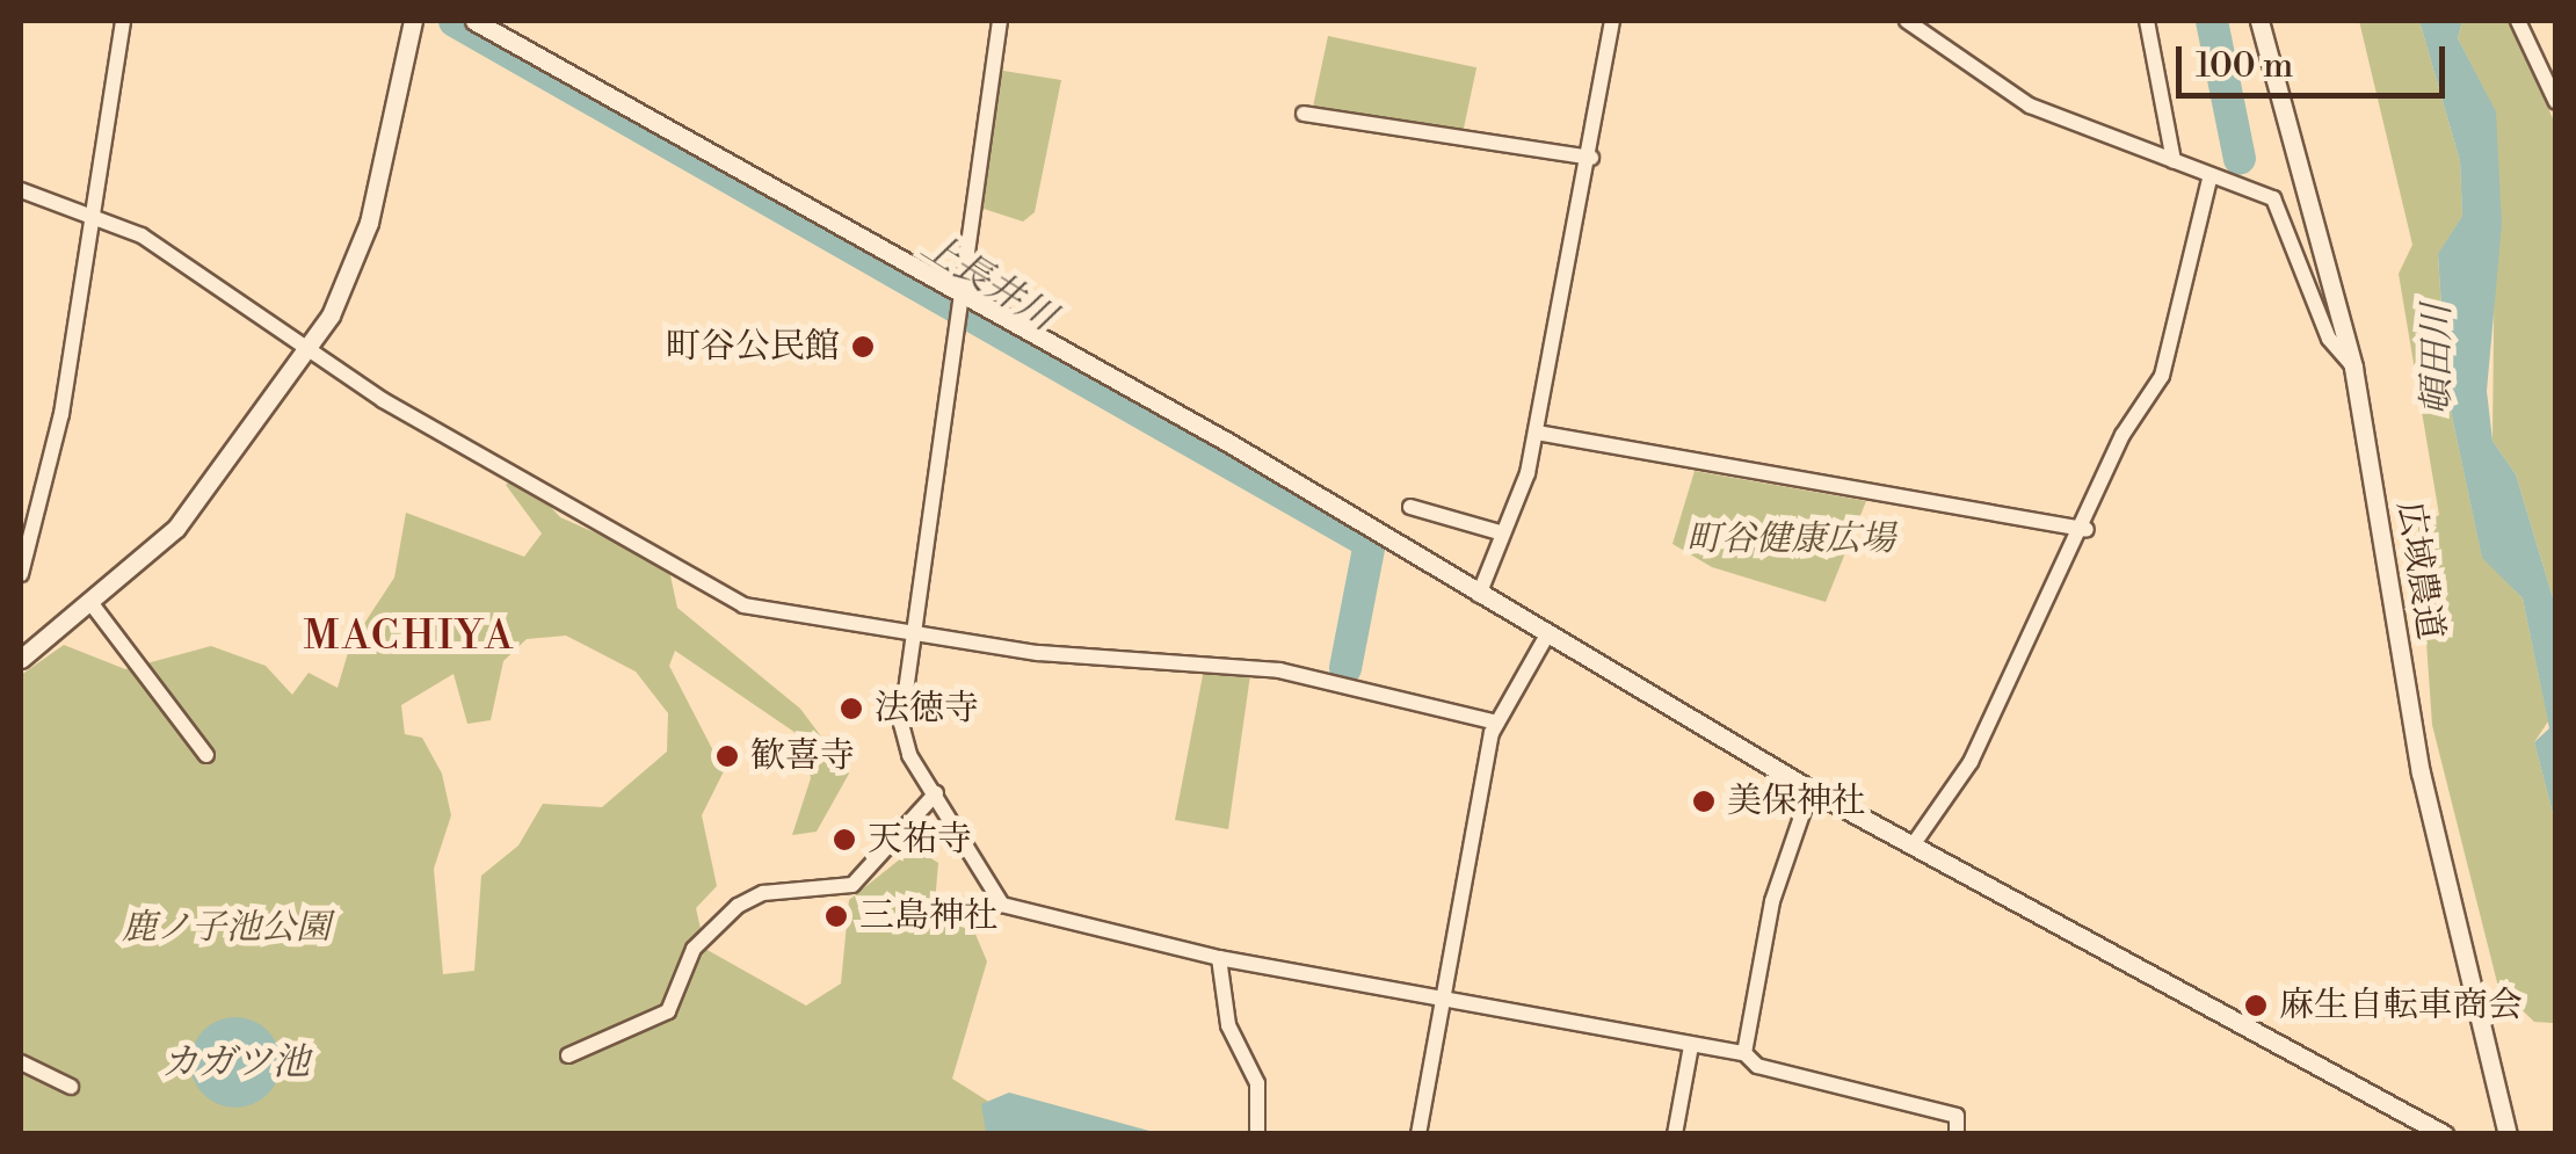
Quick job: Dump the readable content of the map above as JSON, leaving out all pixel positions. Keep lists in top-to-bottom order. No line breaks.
{"streets":{"street":["広域農道"]},"districts":["MACHIYA"],"water":["上長井川","頓田川","カガツ池"],"parks":["町谷健康広場","鹿ノ子池公園"],"places":["町谷公民館","法徳寺","歓喜寺","美保神社","天祐寺","三島神社","麻生自転車商会"],"scale_bar":"100 m"}
